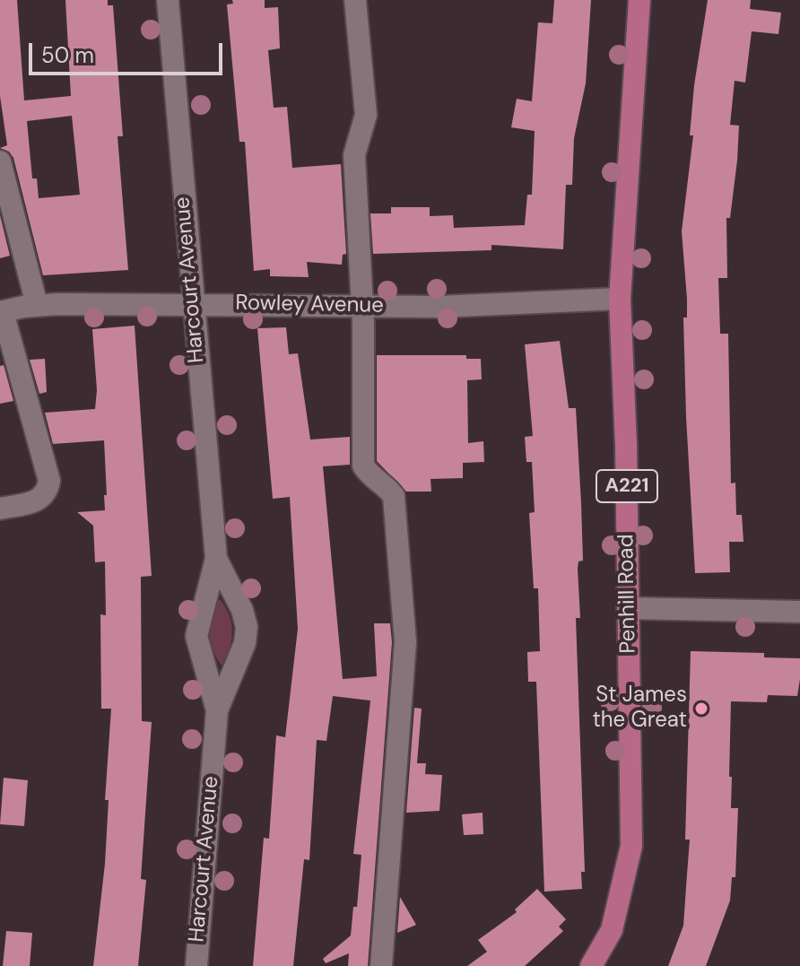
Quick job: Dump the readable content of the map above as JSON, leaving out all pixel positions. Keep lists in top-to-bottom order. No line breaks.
{"streets":{"main road":["A221","Penhill Road"],"street":["Harcourt Avenue","Rowley Avenue"]},"crossings":[["Harcourt Avenue","Rowley Avenue"],["Rowley Avenue","Penhill Road"]],"places":["St James the Great"],"scale_bar":"50 m"}
